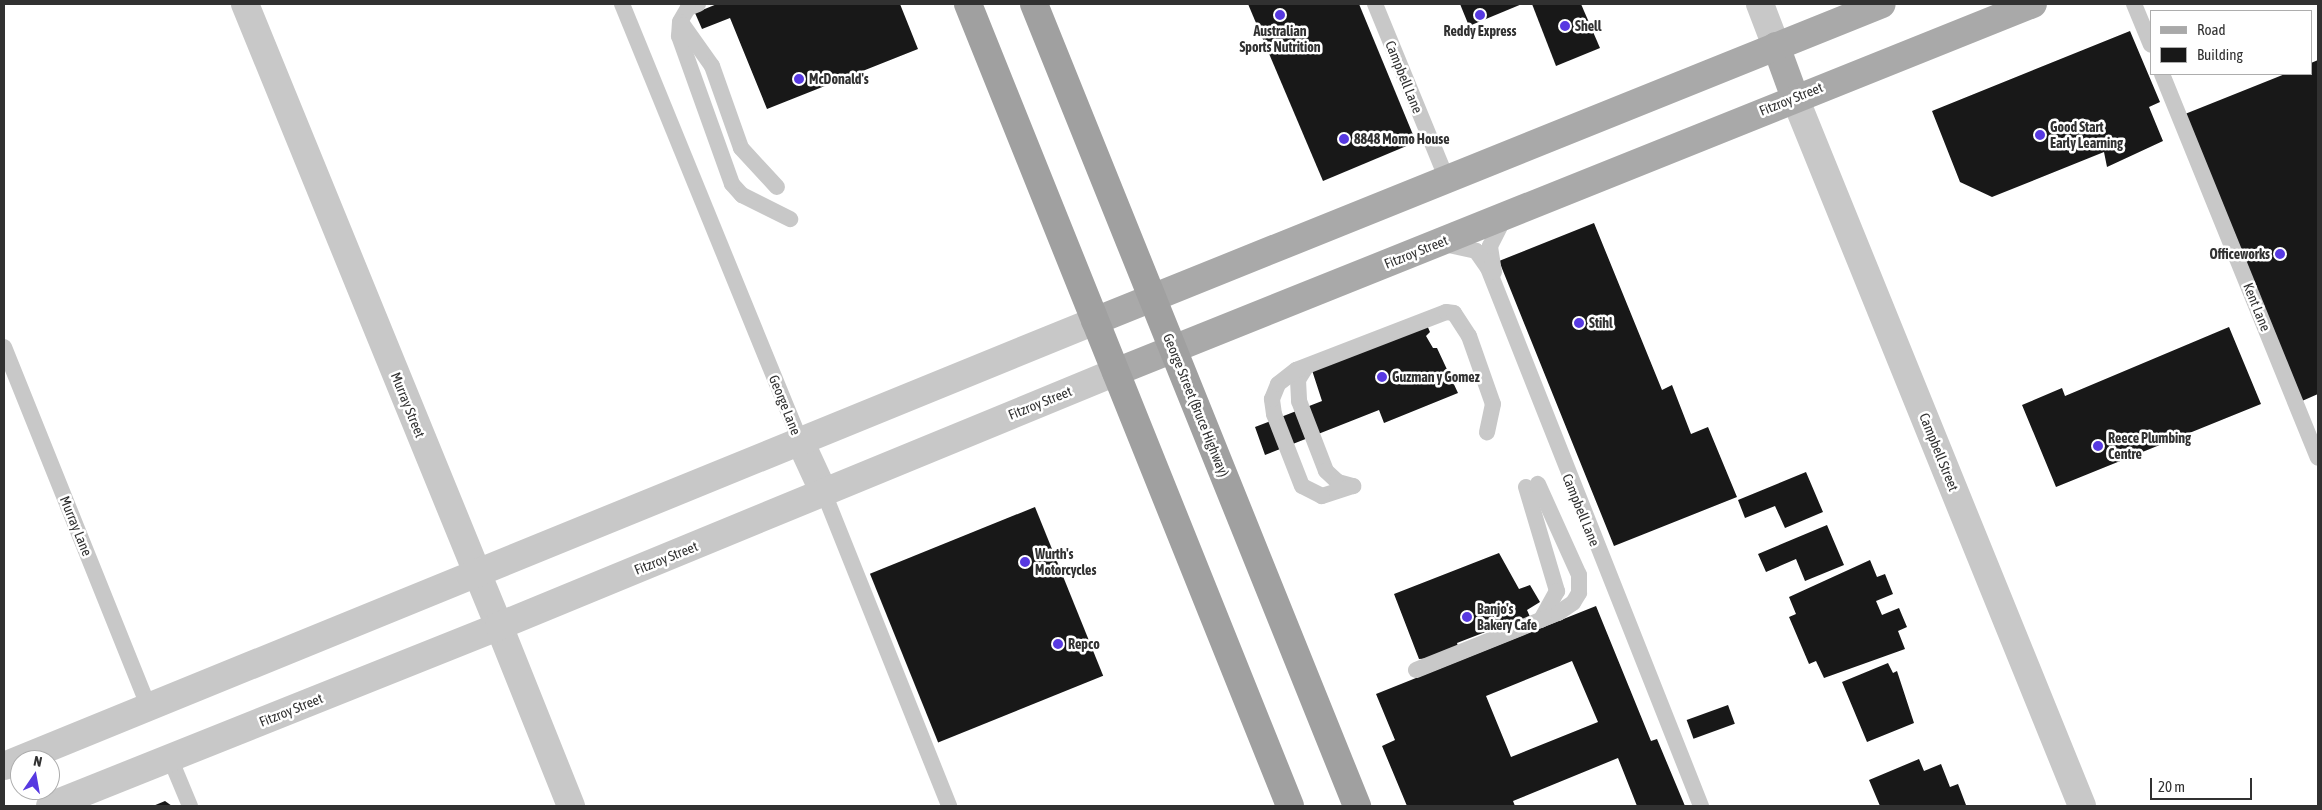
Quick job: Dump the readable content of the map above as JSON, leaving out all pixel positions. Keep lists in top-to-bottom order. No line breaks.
{"streets":{"highway":["George Street (Bruce Highway)"],"main road":["Fitzroy Street"],"street":["Murray Street","George Lane","Campbell Street"],"lane":["Campbell Lane","Kent Lane","Murray Lane"]},"crossings":[["Campbell Lane","Fitzroy Street"],["Fitzroy Street","Murray Street"],["Fitzroy Street","George Lane"],["Fitzroy Street","George Street (Bruce Highway)"],["Fitzroy Street","Campbell Street"]],"places":["Australian Sports Nutrition","Reddy Express","Shell","McDonald's","Good Start Early Learning","8848 Momo House","Officeworks","Stihl","Guzman y Gomez","Reece Plumbing Centre","Wurth's Motorcycles","Banjo's Bakery Cafe","Repco"],"legend":["Road","Building"],"scale_bar":"20 m","north":"top"}
